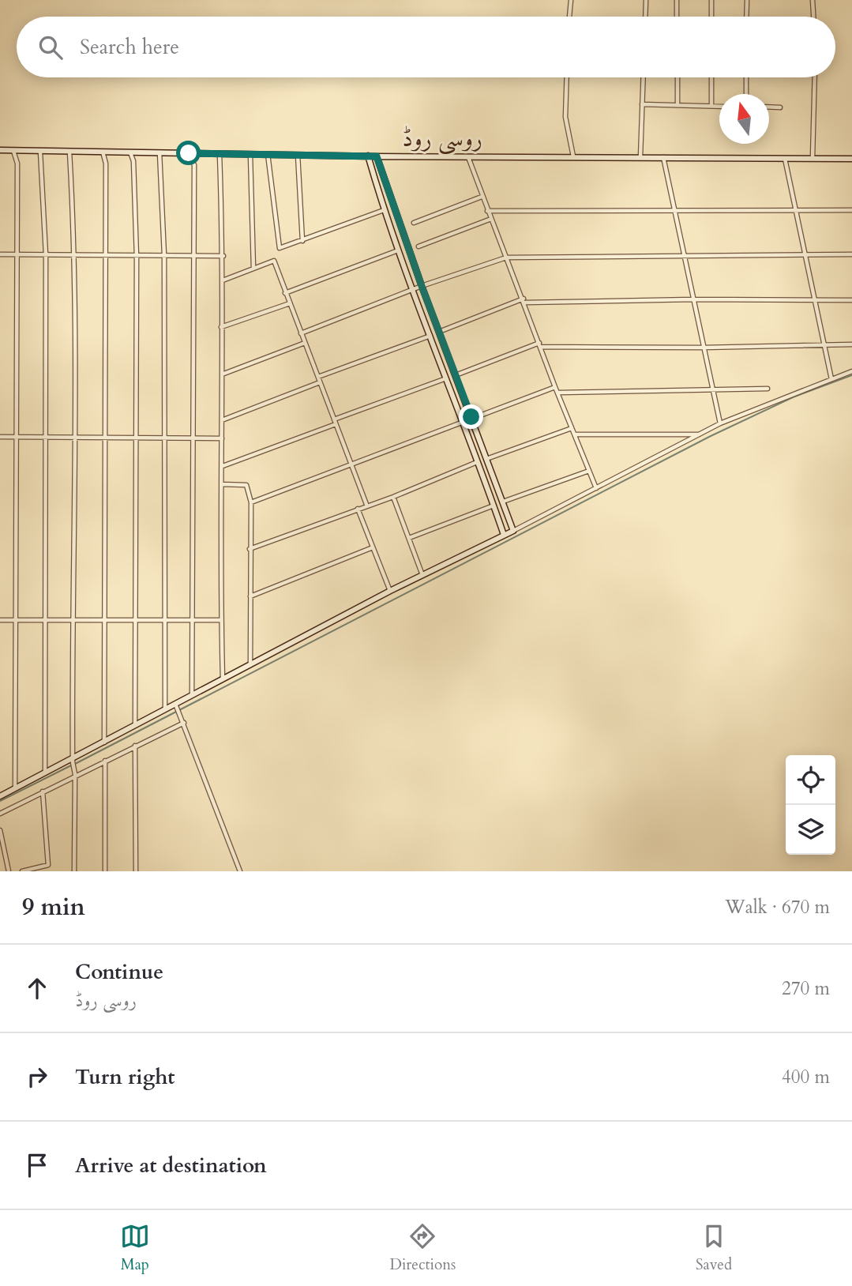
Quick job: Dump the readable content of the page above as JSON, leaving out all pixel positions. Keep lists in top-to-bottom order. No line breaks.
{"streets":{"street":["روسی روڈ"]},"north":"top","page":{"search":"Search here","heading":["9 min","Walk · 670 m"],"list":[["Continue","روسی روڈ","270 m"],["Turn right","400 m"],"Arrive at destination"],"nav":["Map","Directions","Saved"]}}
